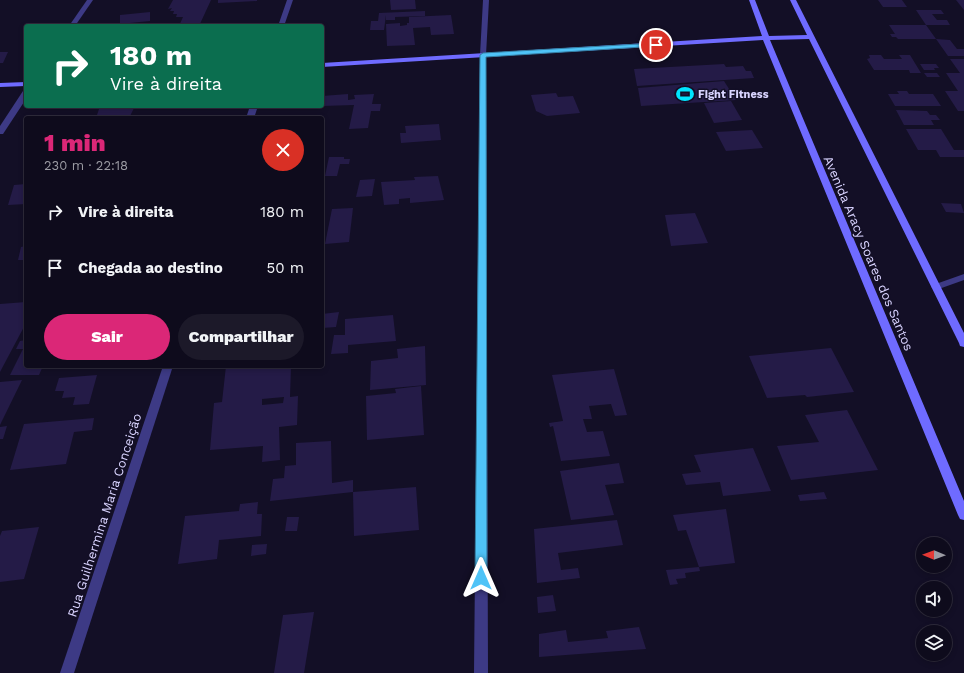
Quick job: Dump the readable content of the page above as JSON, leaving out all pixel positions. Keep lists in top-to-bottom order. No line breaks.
{"streets":{"main road":["Avenida Aracy Soares dos Santos"],"street":["Rua Guilhermina Maria Conceição"]},"places":{"sports":["Fight Fitness"]},"north":"left","page":{"turn":["180 m","Vire à direita"],"heading":["1 min","230 m · 22:18"],"list":[{"name":"Vire à direita","value":"180 m"},{"name":"Chegada ao destino","value":"50 m"}],"buttons":["Sair","Compartilhar"]}}
